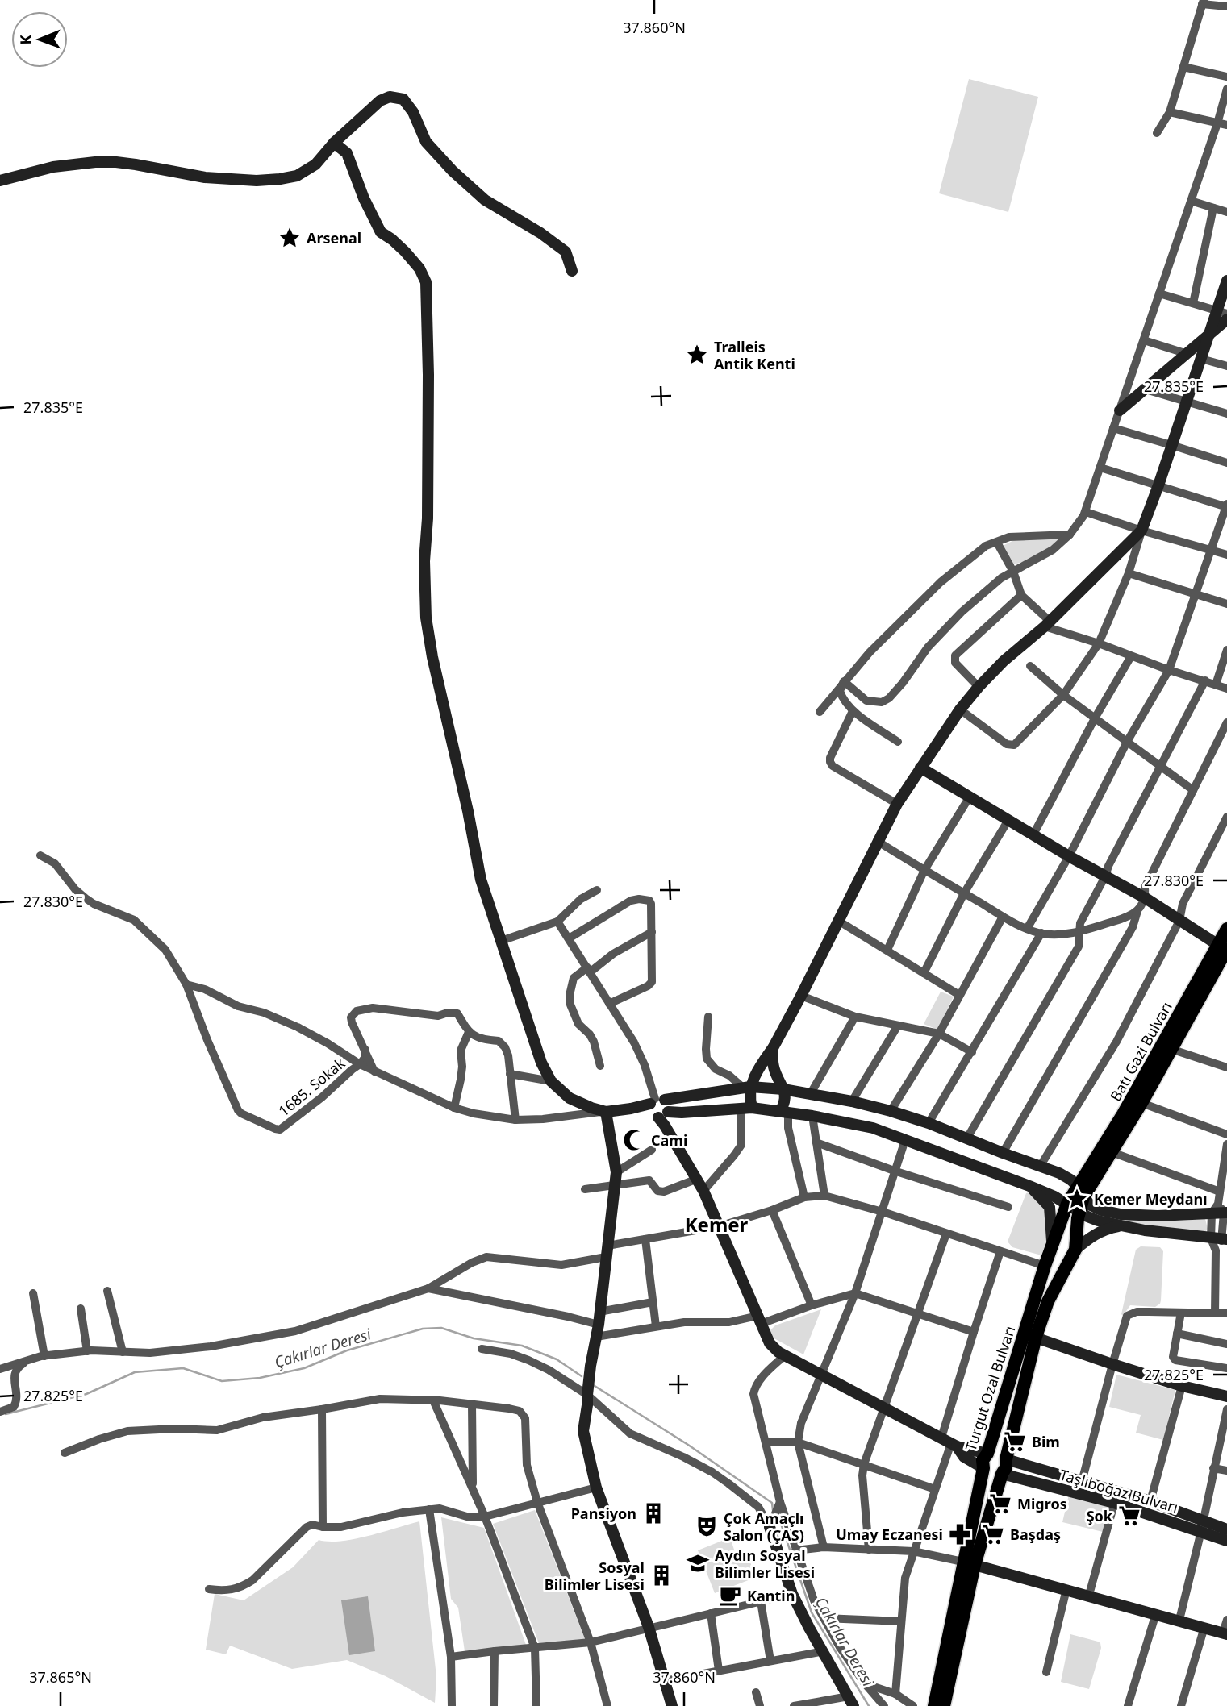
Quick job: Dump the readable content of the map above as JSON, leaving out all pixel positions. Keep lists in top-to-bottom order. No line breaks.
{"streets":{"main road":["Batı Gazi Bulvarı","Turgut Ozal Bulvarı"],"street":["1685. Sokak","Taşlıboğaz Bulvarı"]},"crossings":[["Batı Gazi Bulvarı","Turgut Ozal Bulvarı"],["Turgut Ozal Bulvarı","Taşlıboğaz Bulvarı"]],"districts":["Kemer"],"water":["Çakırlar Deresi"],"places":{"place":["Arsenal","Tralleis Antik Kenti","Kemer Meydanı"],"mosque":["Cami"],"supermarket":["Bim","Migros","Şok","Başdaş"],"building":["Pansiyon","Sosyal Bilimler Lisesi"],"theatre":["Çok Amaçlı Salon (ÇAS)"],"pharmacy":["Umay Eczanesi"],"school or university":["Aydın Sosyal Bilimler Lisesi"],"cafe":["Kantin"]},"north":"left","coordinates":["37.860°N","27.835°E","27.830°E","27.825°E","37.865°N"]}
